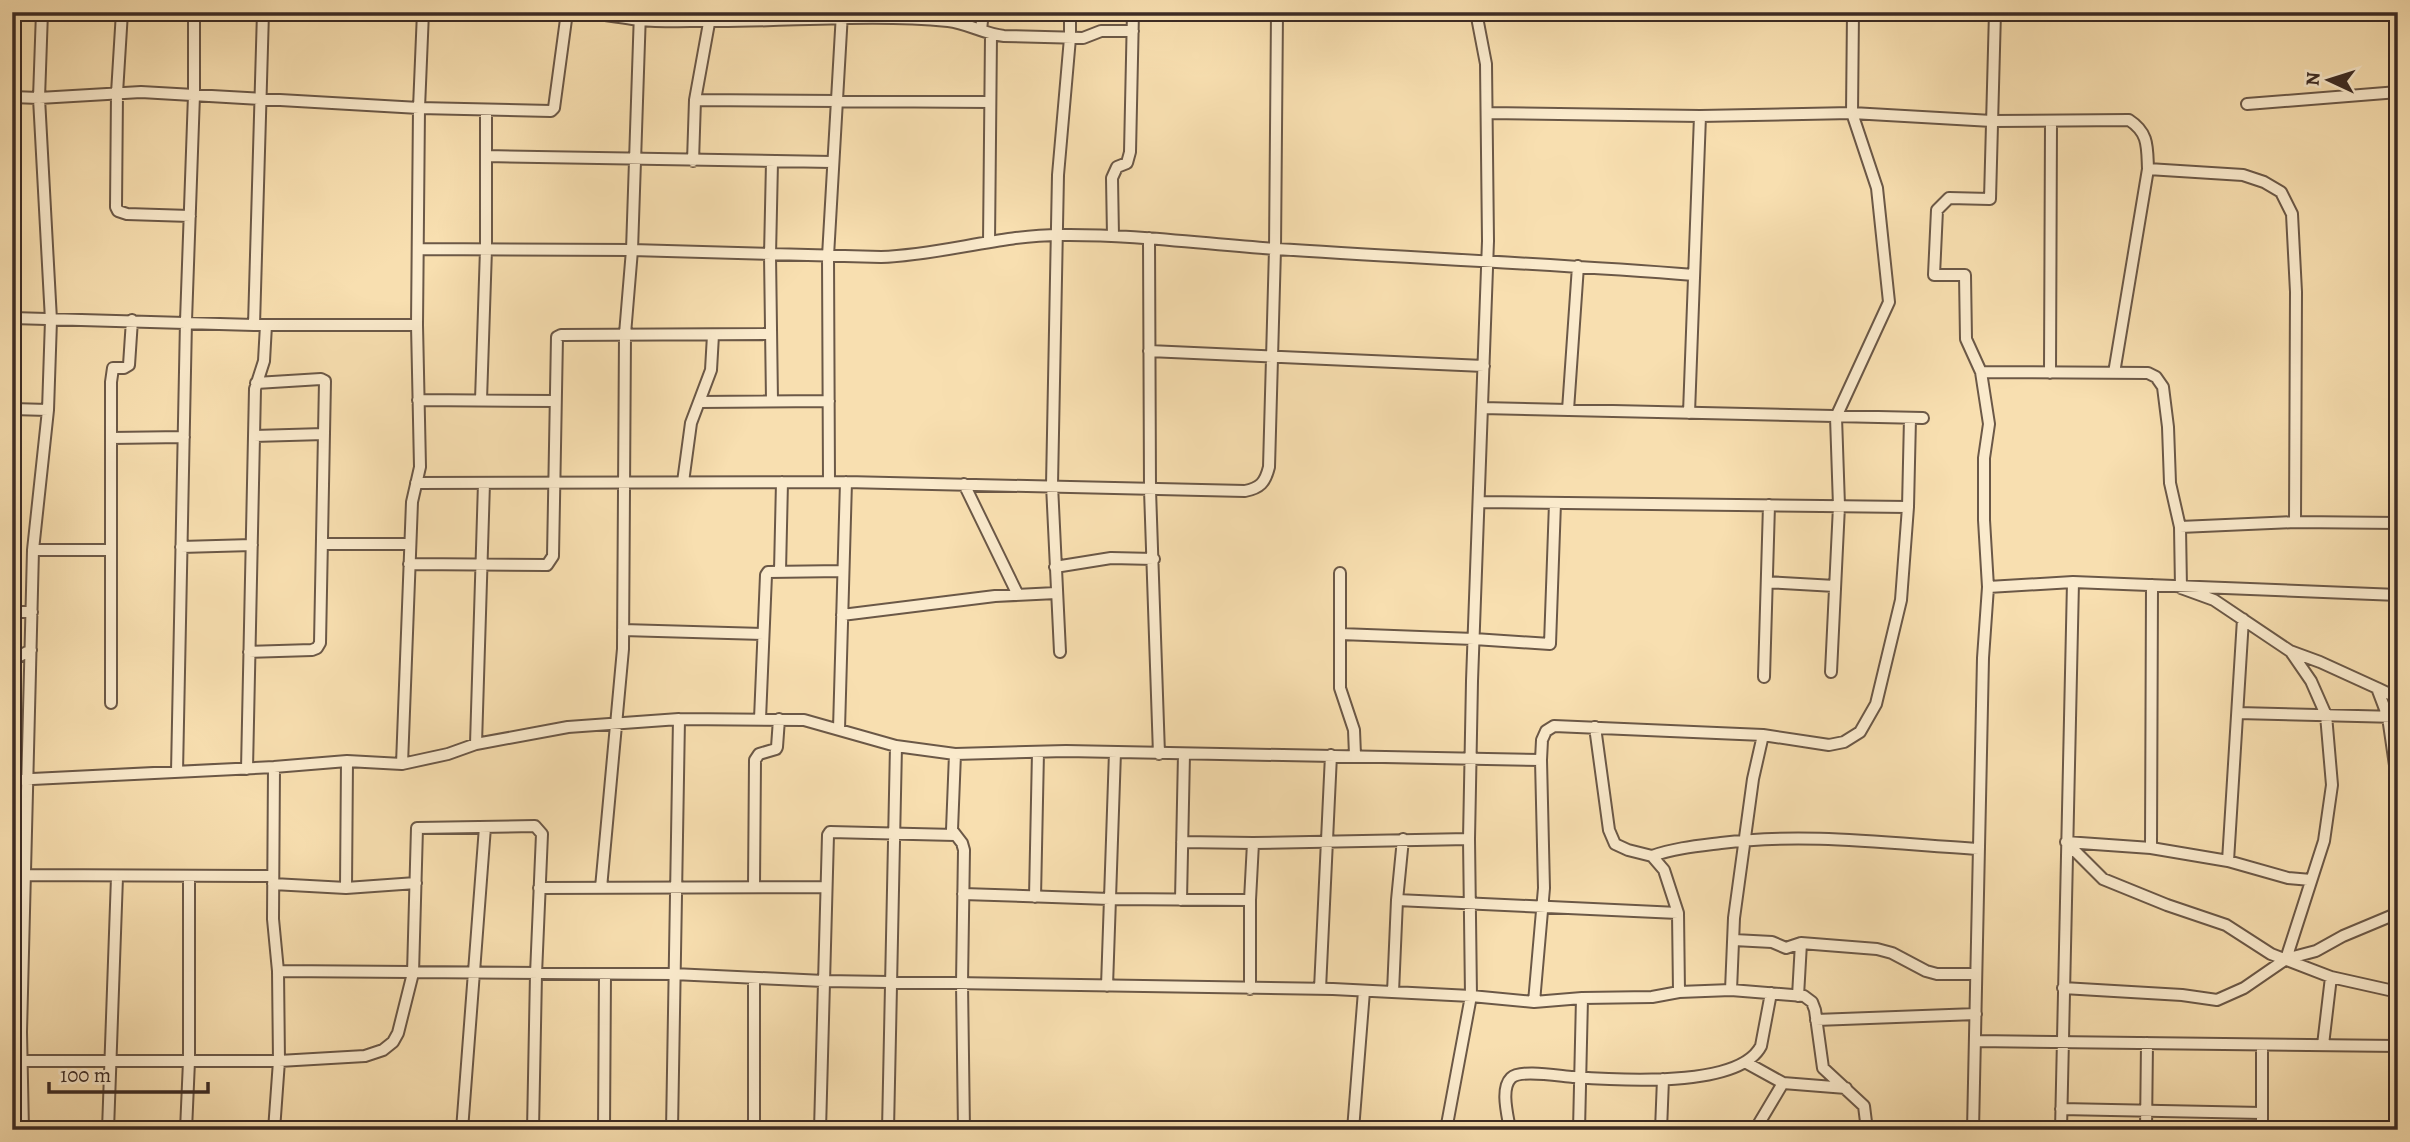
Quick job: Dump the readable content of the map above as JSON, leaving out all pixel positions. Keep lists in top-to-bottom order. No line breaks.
{"scale_bar":"100 m","north":"left"}
